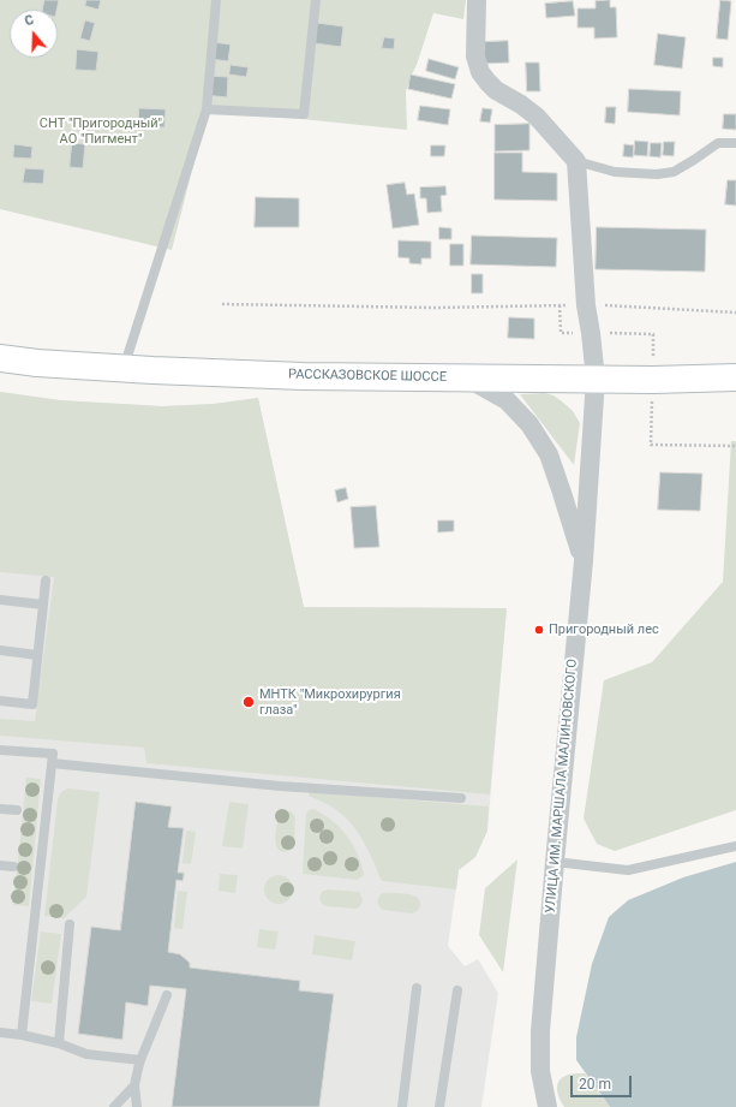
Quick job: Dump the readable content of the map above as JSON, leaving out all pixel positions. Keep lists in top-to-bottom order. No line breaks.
{"streets":{"main road":["РАССКАЗОВСКОЕ ШОССЕ"],"street":["УЛИЦА ИМ. МАРШАЛА МАЛИНОВСКОГО"]},"crossings":[["РАССКАЗОВСКОЕ ШОССЕ","УЛИЦА ИМ. МАРШАЛА МАЛИНОВСКОГО"]],"parks":["СНТ \"Пригородный\" АО \"Пигмент\""],"places":["Пригородный лес","МНТК \"Микрохирургия глаза\""],"scale_bar":"20 m","north":"top"}
